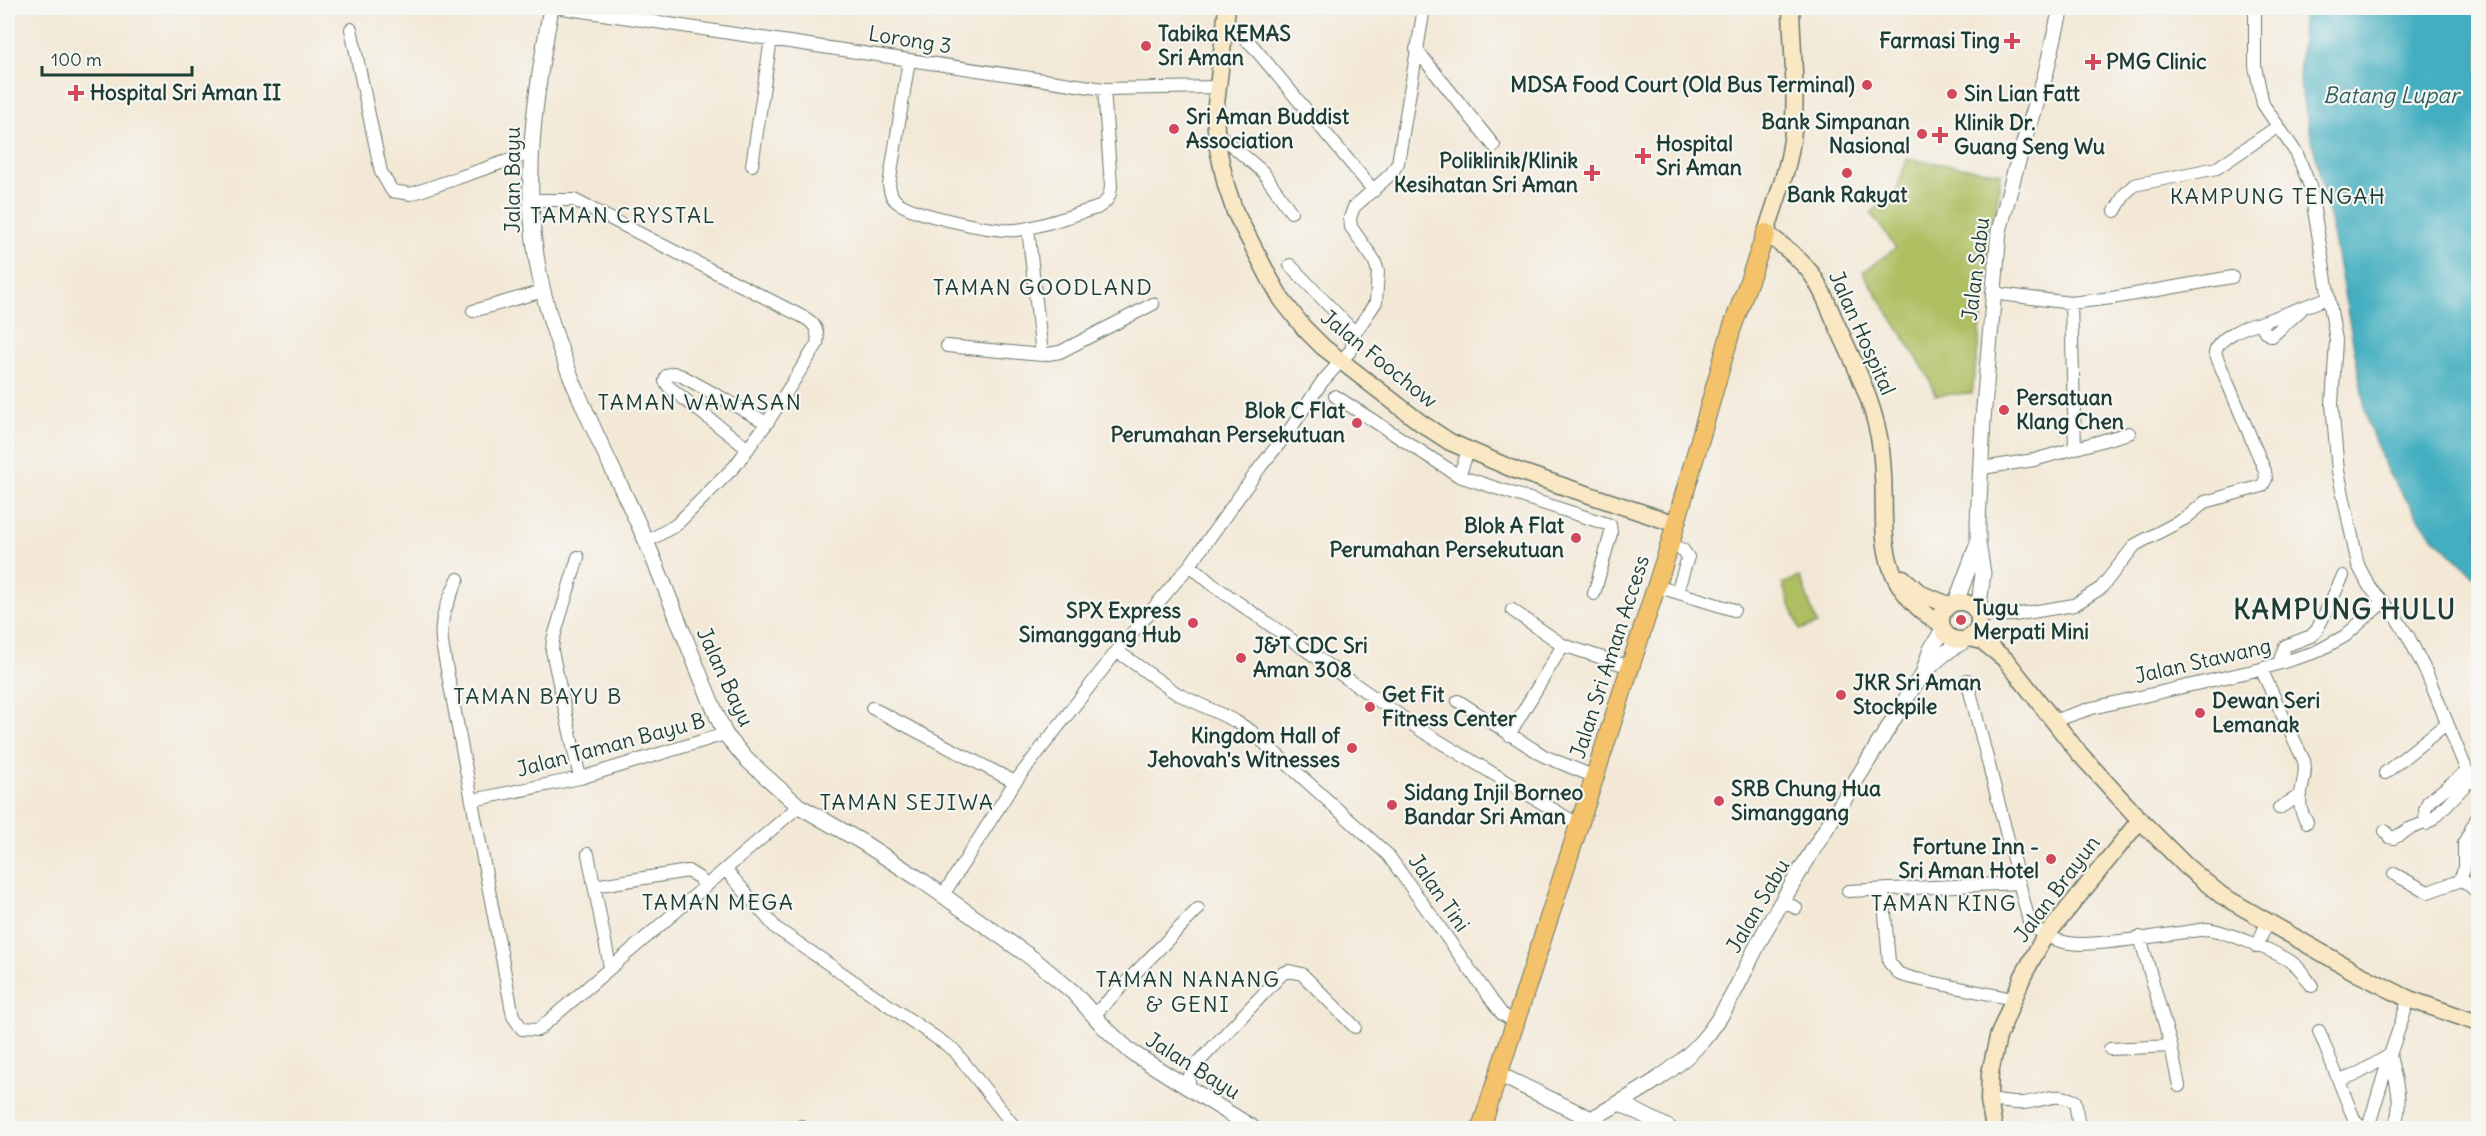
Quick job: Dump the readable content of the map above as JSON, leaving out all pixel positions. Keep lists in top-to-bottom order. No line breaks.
{"streets":{"main road":["Jalan Hospital","Jalan Foochow","Jalan Sri Aman Access","Jalan Brayun"],"street":["Lorong 3","Jalan Bayu","Jalan Sabu","Jalan Stawang","Jalan Taman Bayu B","Jalan Tini"]},"crossings":[["Lorong 3","Jalan Foochow"],["Jalan Bayu","Jalan Taman Bayu B"],["Jalan Hospital","Jalan Sri Aman Access"],["Jalan Foochow","Jalan Sri Aman Access"],["Jalan Sri Aman Access","Jalan Tini"]],"districts":["KAMPUNG TENGAH","TAMAN CRYSTAL","TAMAN GOODLAND","TAMAN WAWASAN","KAMPUNG HULU","TAMAN BAYU B","TAMAN SEJIWA","TAMAN MEGA","TAMAN KING","TAMAN NANANG & GENI"],"water":["Batang Lupar"],"places":{"health":["Farmasi Ting","PMG Clinic","Hospital Sri Aman II","Klinik Dr. Guang Seng Wu","Hospital Sri Aman","Poliklinik/Klinik Kesihatan Sri Aman"],"other":["Tabika KEMAS Sri Aman","MDSA Food Court (Old Bus Terminal)","Sin Lian Fatt","Sri Aman Buddist Association","Bank Simpanan Nasional","Bank Rakyat","Persatuan Klang Chen","Blok C Flat Perumahan Persekutuan","Blok A Flat Perumahan Persekutuan","Tugu Merpati Mini","SPX Express Simanggang Hub","J&T CDC Sri Aman 308","JKR Sri Aman Stockpile","Get Fit Fitness Center","Dewan Seri Lemanak","Kingdom Hall of Jehovah's Witnesses","SRB Chung Hua Simanggang","Sidang Injil Borneo Bandar Sri Aman","Fortune Inn - Sri Aman Hotel"]},"scale_bar":"100 m"}
